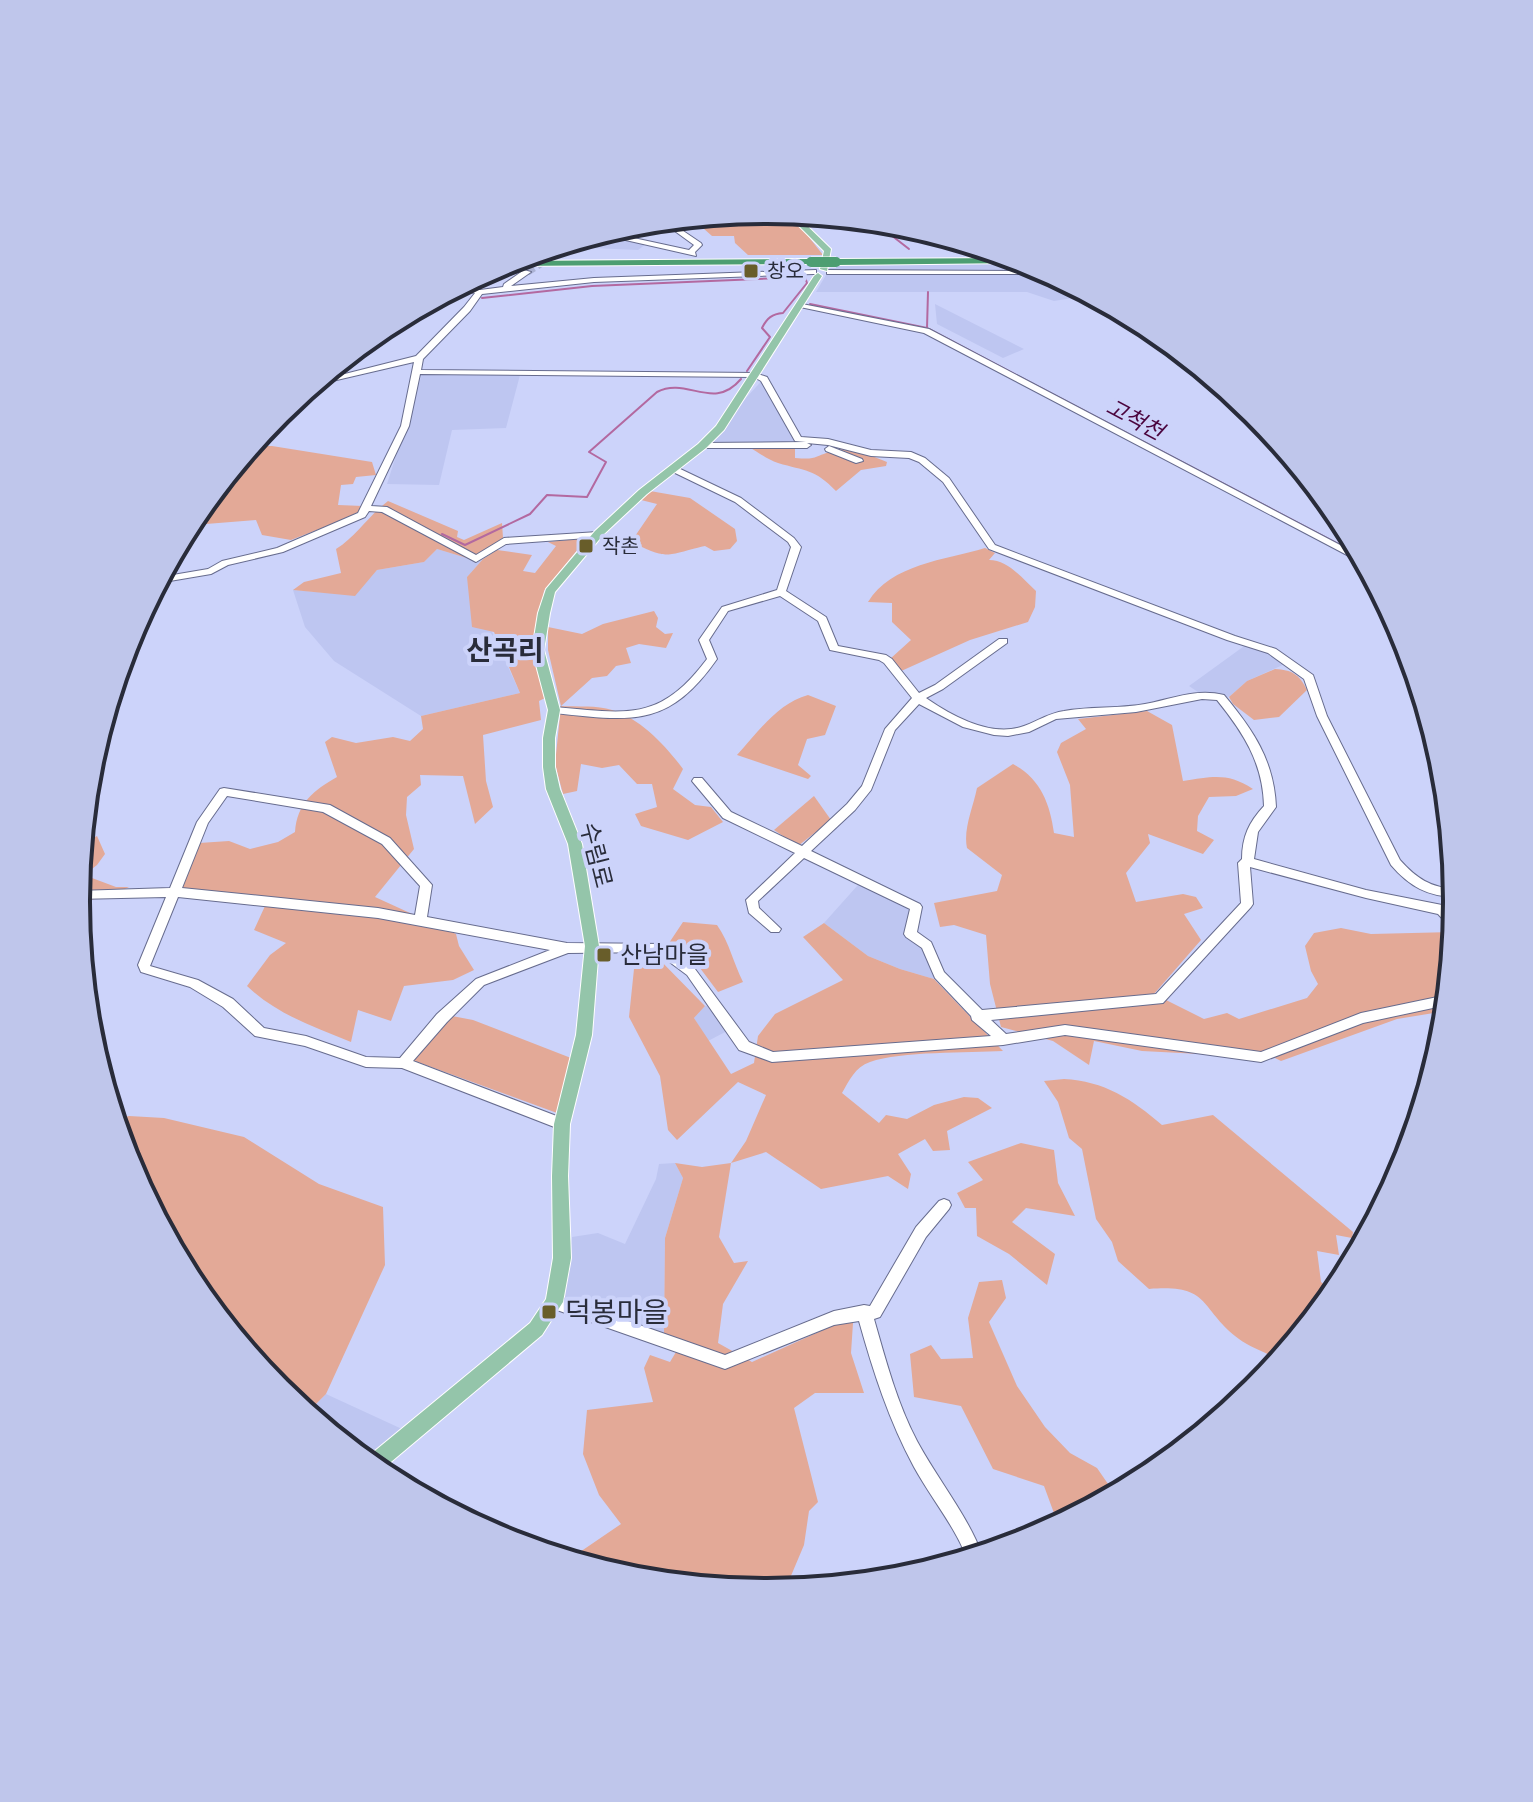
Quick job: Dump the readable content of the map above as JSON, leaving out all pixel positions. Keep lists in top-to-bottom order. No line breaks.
{"streets":{"main road":["수림로"]},"districts":["산곡리"],"water":["고척천"],"places":{"transit":["창오","작촌","산남마을","덕봉마을"]}}
